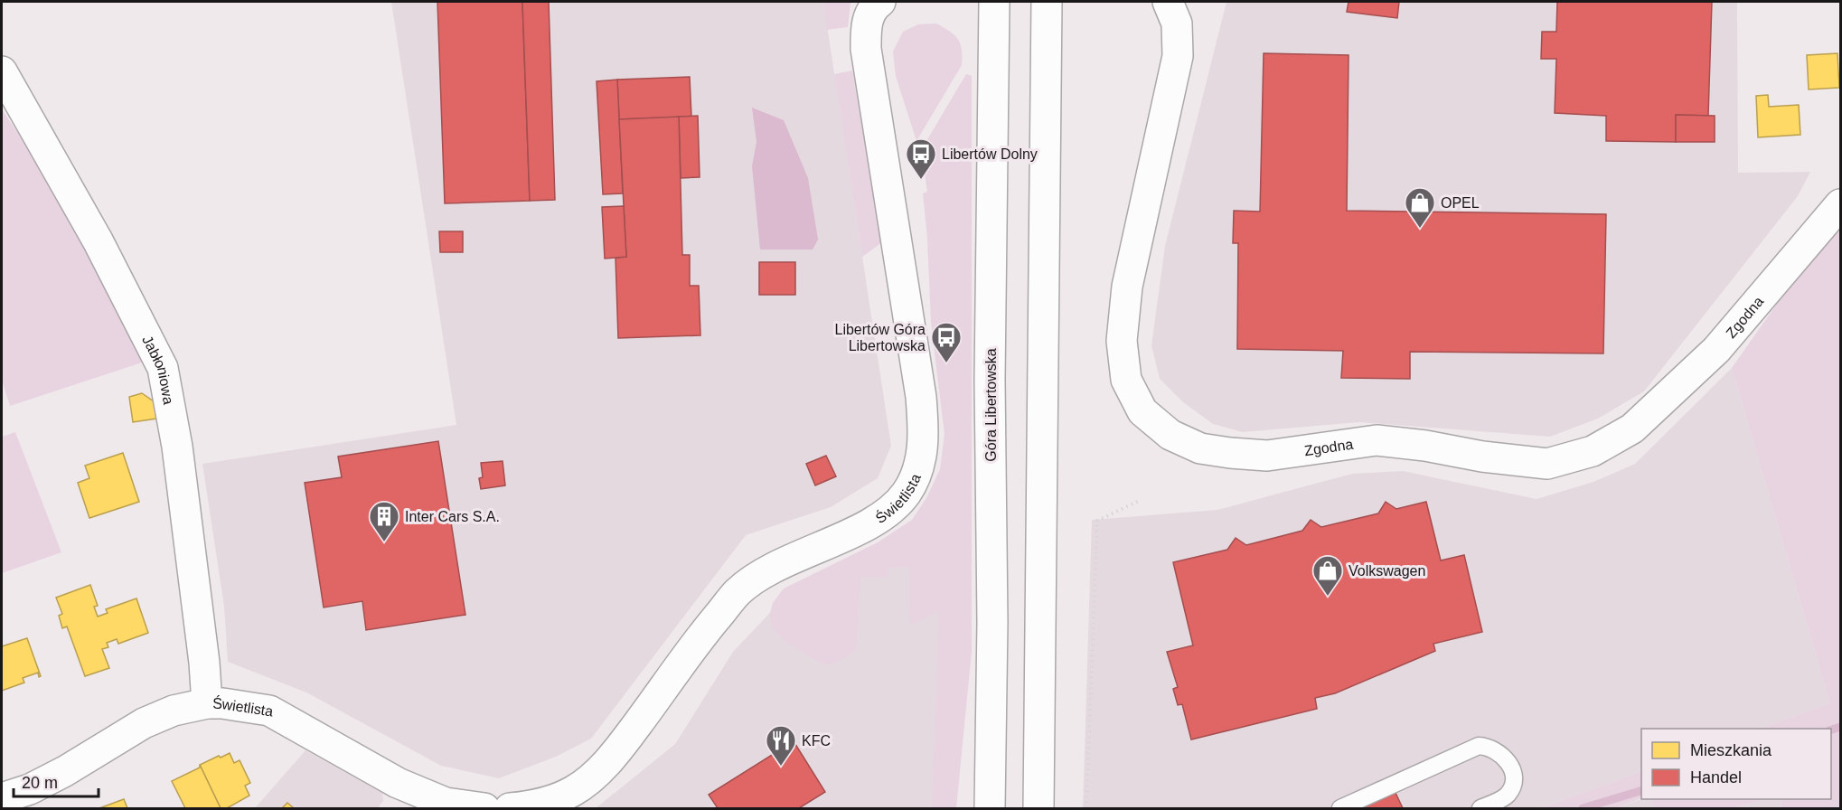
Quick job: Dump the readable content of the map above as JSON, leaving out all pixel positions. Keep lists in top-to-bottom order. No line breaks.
{"streets":{"main road":["Zgodna","Jabłoniowa","Góra Libertowska","Świetlista"]},"crossings":[["Jabłoniowa","Świetlista"]],"places":{"bus stop":["Libertów Dolny","Libertów Góra Libertowska"],"shop":["OPEL","Volkswagen"],"building":["Inter Cars S.A."],"restaurant":["KFC"]},"legend":["Mieszkania","Handel"],"scale_bar":"20 m"}
